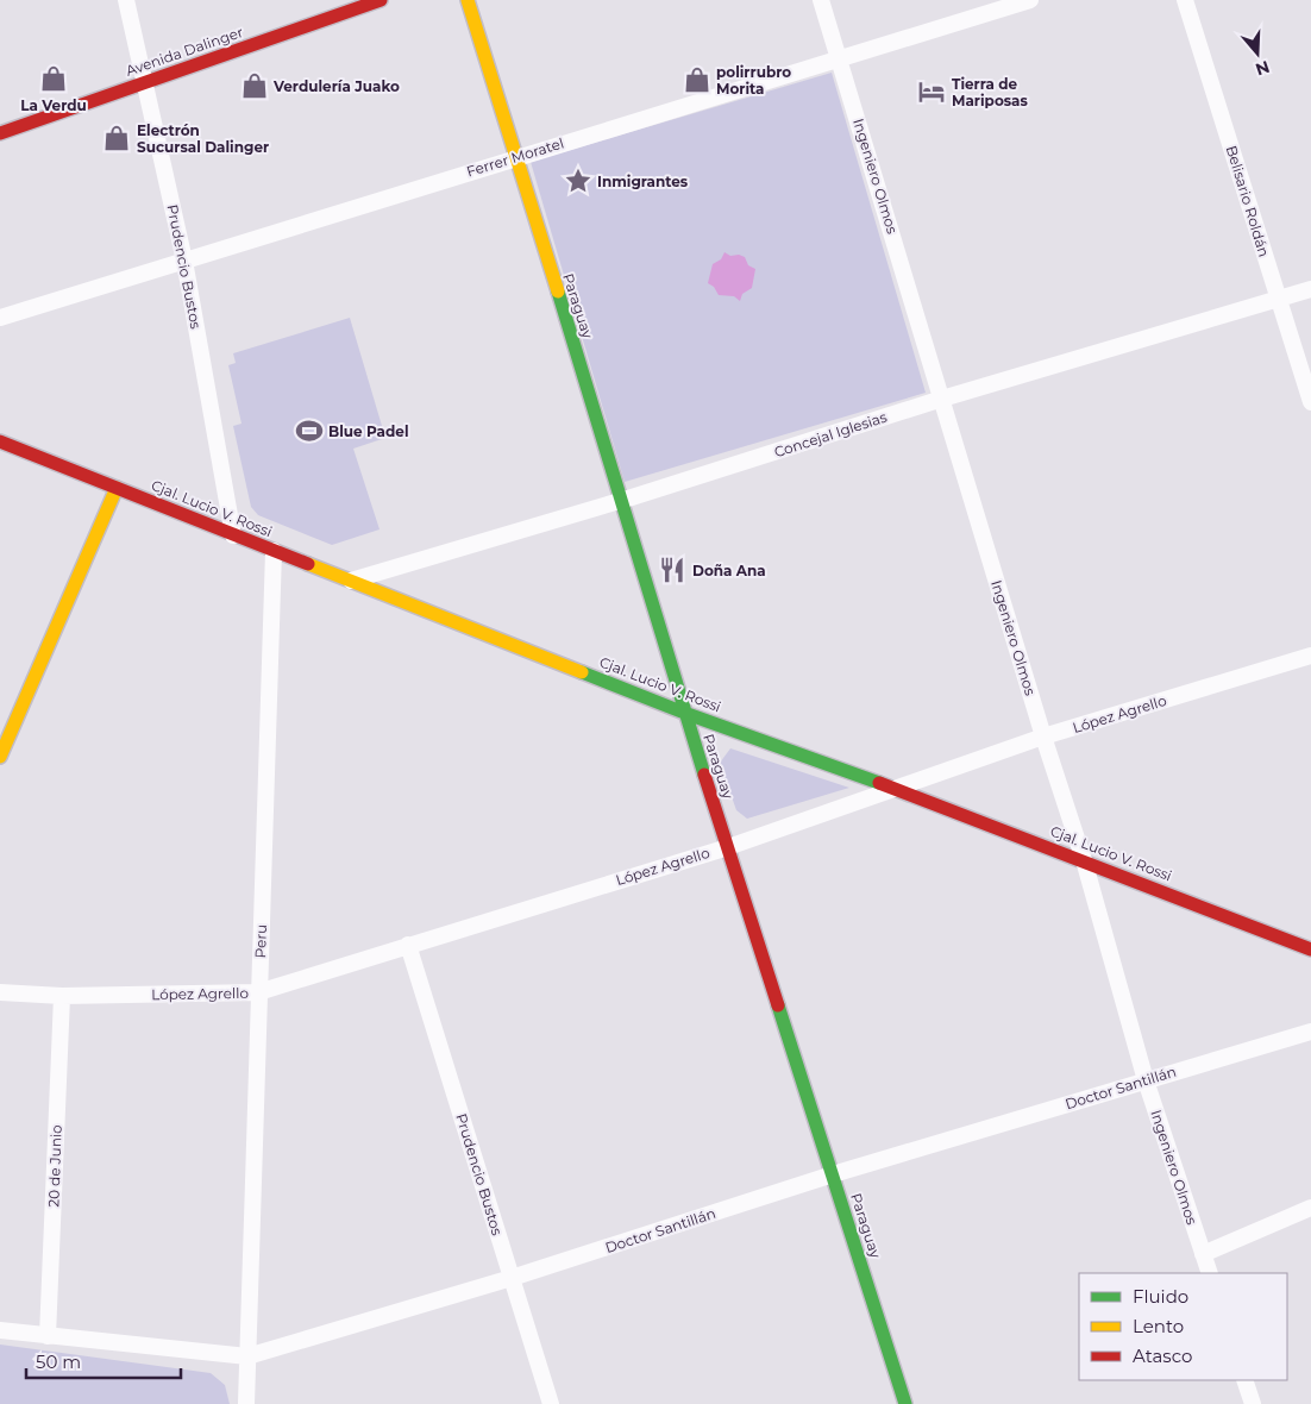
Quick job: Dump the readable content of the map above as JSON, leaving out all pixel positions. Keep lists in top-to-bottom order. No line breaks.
{"streets":{"street":["Avenida Dalinger","Ferrer Moratel","Ingeniero Olmos","Belisario Roldán","Prudencio Bustos","Paraguay","Concejal Iglesias","Cjal. Lucio V. Rossi","López Agrello","Peru","Doctor Santillán","20 de Junio"]},"crossings":[["Avenida Dalinger","Prudencio Bustos"],["Ferrer Moratel","Ingeniero Olmos"],["Ferrer Moratel","Prudencio Bustos"],["Ferrer Moratel","Paraguay"],["Ingeniero Olmos","Concejal Iglesias"],["Ingeniero Olmos","Cjal. Lucio V. Rossi"],["Ingeniero Olmos","López Agrello"],["Ingeniero Olmos","Doctor Santillán"],["Belisario Roldán","Concejal Iglesias"],["Prudencio Bustos","Cjal. Lucio V. Rossi"],["Prudencio Bustos","López Agrello"],["Prudencio Bustos","Doctor Santillán"],["Paraguay","Concejal Iglesias"],["Paraguay","Cjal. Lucio V. Rossi"],["Paraguay","López Agrello"],["Paraguay","Doctor Santillán"],["Concejal Iglesias","Cjal. Lucio V. Rossi"],["Cjal. Lucio V. Rossi","López Agrello"],["Cjal. Lucio V. Rossi","Peru"],["López Agrello","Peru"],["López Agrello","20 de Junio"],["Peru","Doctor Santillán"],["Doctor Santillán","20 de Junio"]],"places":{"shop":["La Verdu","polirrubro Morita","Verdulería Juako","Electrón Sucursal Dalinger"],"hotel":["Tierra de Mariposas"],"place":["Inmigrantes"],"sports":["Blue Padel"],"restaurant":["Doña Ana"]},"legend":["Fluido","Lento","Atasco"],"scale_bar":"50 m","north":"bottom"}
